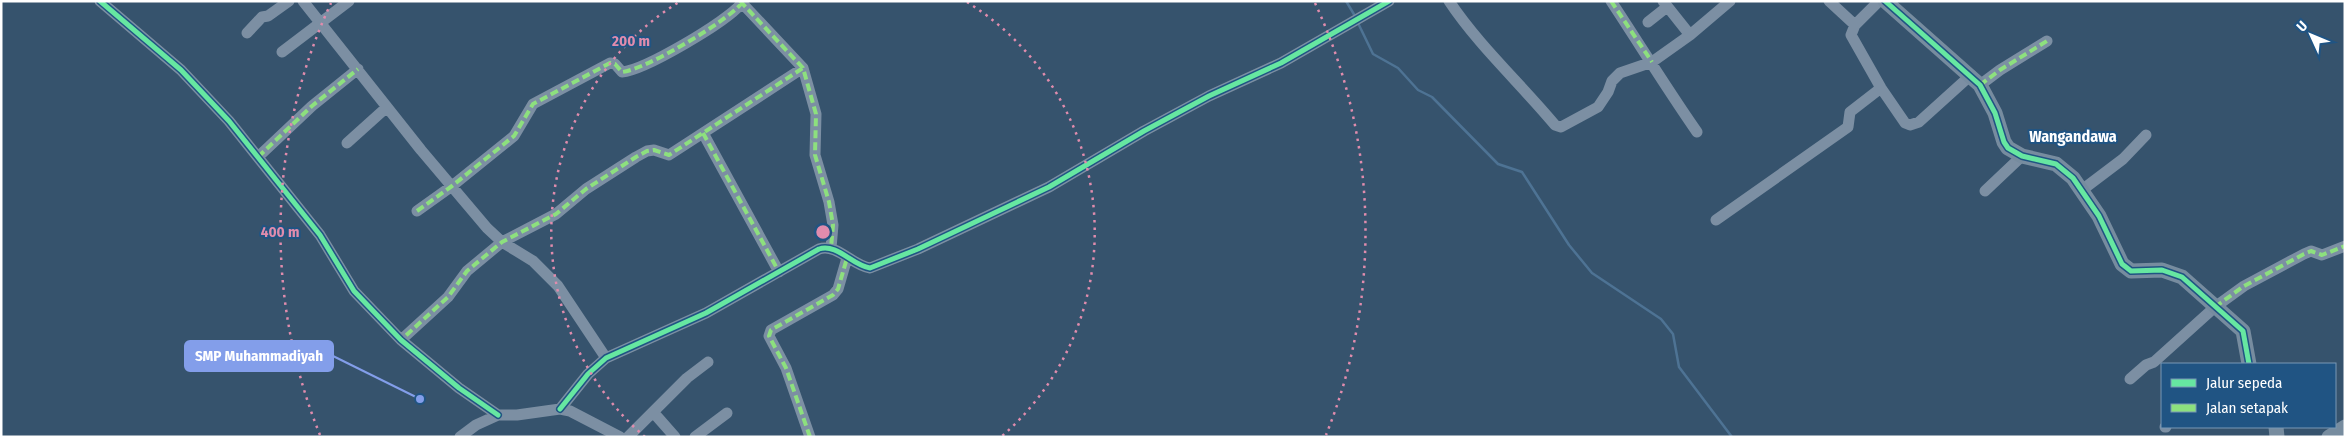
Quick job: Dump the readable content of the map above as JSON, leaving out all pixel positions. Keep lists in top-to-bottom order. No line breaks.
{"districts":["Wangandawa"],"places":["SMP Muhammadiyah"],"legend":["Jalur sepeda","Jalan setapak"],"north":"top left","rings":["200 m","400 m"]}
